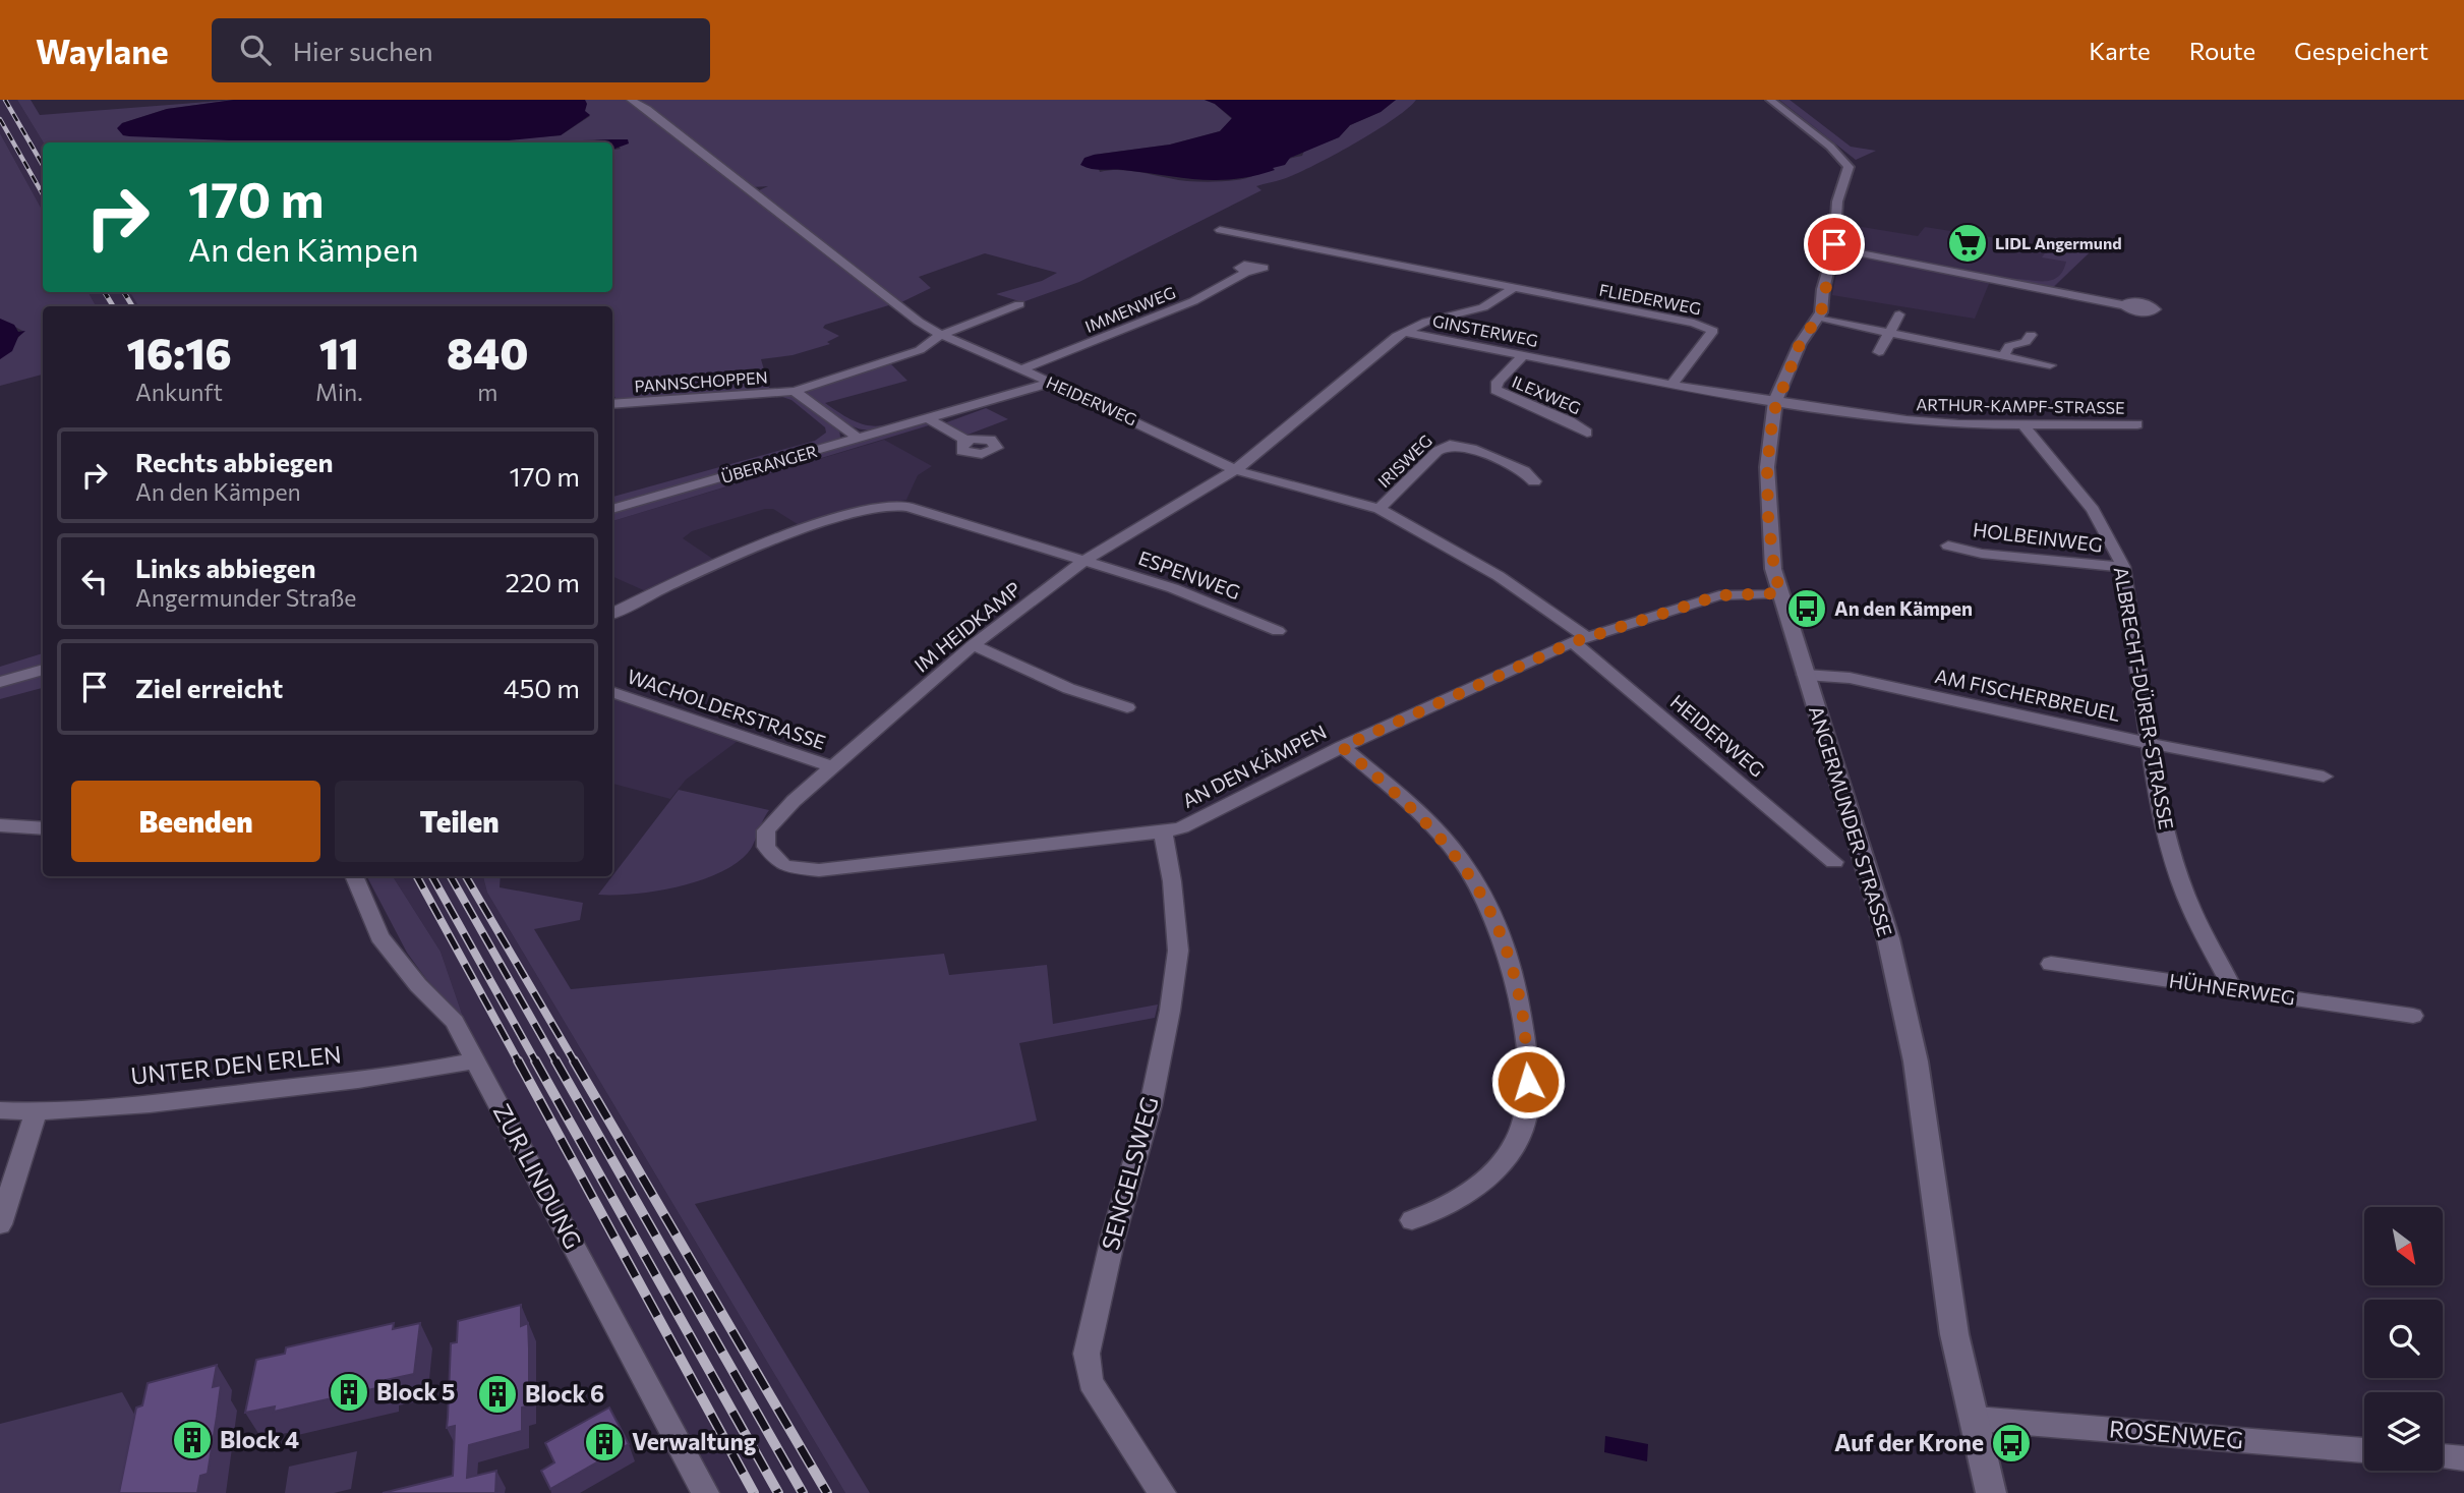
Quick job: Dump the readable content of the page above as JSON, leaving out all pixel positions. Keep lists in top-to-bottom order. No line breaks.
{"streets":{"main road":["ANGERMUNDER STRASSE"],"street":["FLIEDERWEG","IMMENWEG","GINSTERWEG","PANNSCHOPPEN","ILEXWEG","HEIDERWEG","ARTHUR-KAMPF-STRASSE","IRISWEG","ÜBERANGER","HOLBEINWEG","ESPENWEG","IM HEIDKAMP","AM FISCHERBREUEL","ALBRECHT-DÜRER-STRASSE","WACHOLDERSTRASSE","AN DEN KÄMPEN","HÜHNERWEG","UNTER DEN ERLEN","SENGELSWEG","ZUR LINDUNG","ROSENWEG"]},"crossings":[["FLIEDERWEG","GINSTERWEG"],["IMMENWEG","HEIDERWEG"],["GINSTERWEG","ILEXWEG"],["GINSTERWEG","HEIDERWEG"],["GINSTERWEG","ARTHUR-KAMPF-STRASSE"],["GINSTERWEG","IM HEIDKAMP"],["GINSTERWEG","ANGERMUNDER STRASSE"],["PANNSCHOPPEN","HEIDERWEG"],["PANNSCHOPPEN","ÜBERANGER"],["HEIDERWEG","IRISWEG"],["HEIDERWEG","ÜBERANGER"],["HEIDERWEG","IM HEIDKAMP"],["HEIDERWEG","AN DEN KÄMPEN"],["ARTHUR-KAMPF-STRASSE","ALBRECHT-DÜRER-STRASSE"],["ARTHUR-KAMPF-STRASSE","ANGERMUNDER STRASSE"],["HOLBEINWEG","ALBRECHT-DÜRER-STRASSE"],["ESPENWEG","IM HEIDKAMP"],["IM HEIDKAMP","WACHOLDERSTRASSE"],["IM HEIDKAMP","AN DEN KÄMPEN"],["AM FISCHERBREUEL","ALBRECHT-DÜRER-STRASSE"],["AM FISCHERBREUEL","ANGERMUNDER STRASSE"],["ALBRECHT-DÜRER-STRASSE","HÜHNERWEG"],["AN DEN KÄMPEN","ANGERMUNDER STRASSE"],["AN DEN KÄMPEN","SENGELSWEG"],["ANGERMUNDER STRASSE","ROSENWEG"],["UNTER DEN ERLEN","ZUR LINDUNG"]],"places":{"supermarket":["LIDL Angermund"],"bus stop":["An den Kämpen","Auf der Krone"],"building":["Block 5","Block 6","Block 4","Verwaltung"]},"north":"bottom right","page":{"header":"Waylane","search":"Hier suchen","nav":["Karte","Route","Gespeichert"],"turn":["170 m","An den Kämpen"],"eta":["16:16","Ankunft","11","Min.","840","m"],"list":[{"name":"Rechts abbiegen","note":"An den Kämpen","value":"170 m"},{"name":"Links abbiegen","note":"Angermunder Straße","value":"220 m"},{"name":"Ziel erreicht","value":"450 m"}],"buttons":["Beenden","Teilen"]}}
